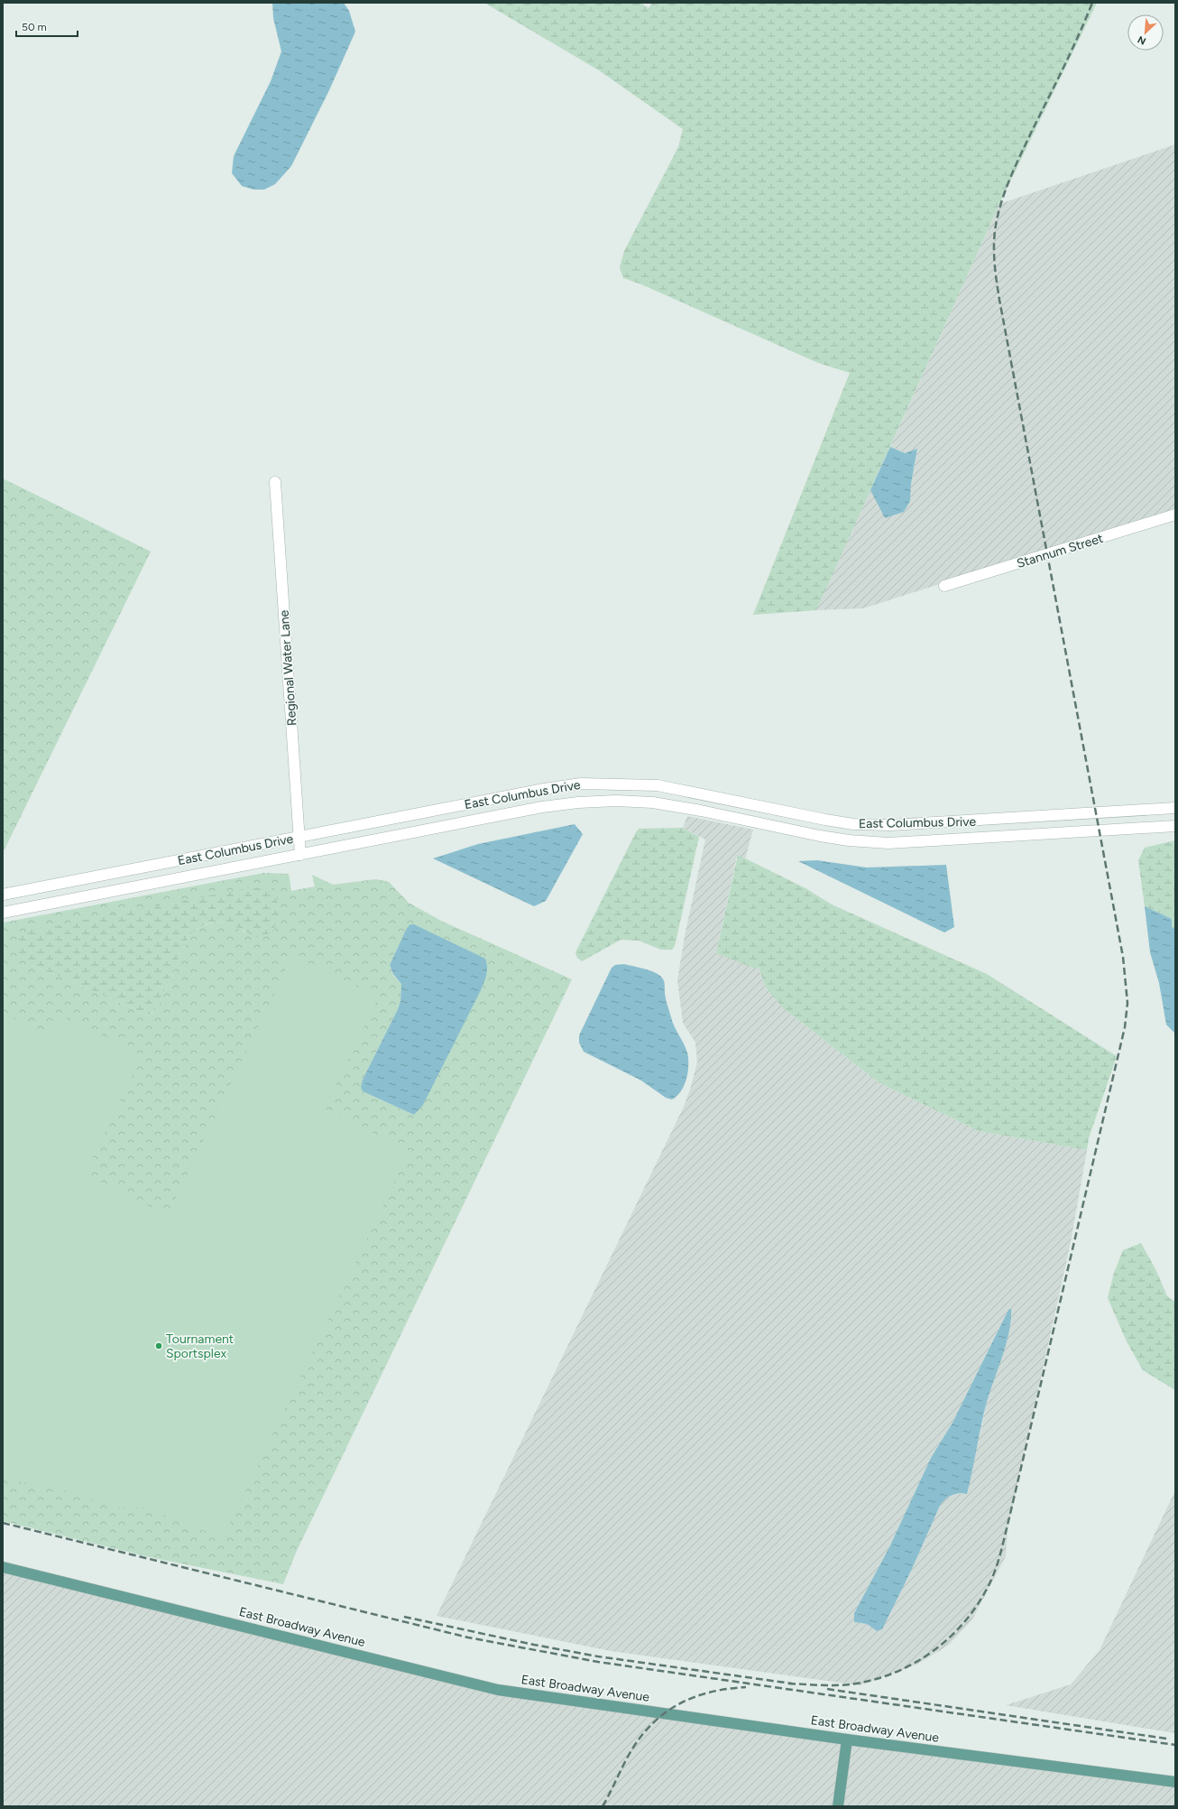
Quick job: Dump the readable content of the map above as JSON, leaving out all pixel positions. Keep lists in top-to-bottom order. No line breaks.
{"streets":{"main road":["East Broadway Avenue"],"street":["Stannum Street","Regional Water Lane","East Columbus Drive"]},"crossings":[["Regional Water Lane","East Columbus Drive"]],"places":["Tournament Sportsplex"],"scale_bar":"50 m","north":"bottom left"}
